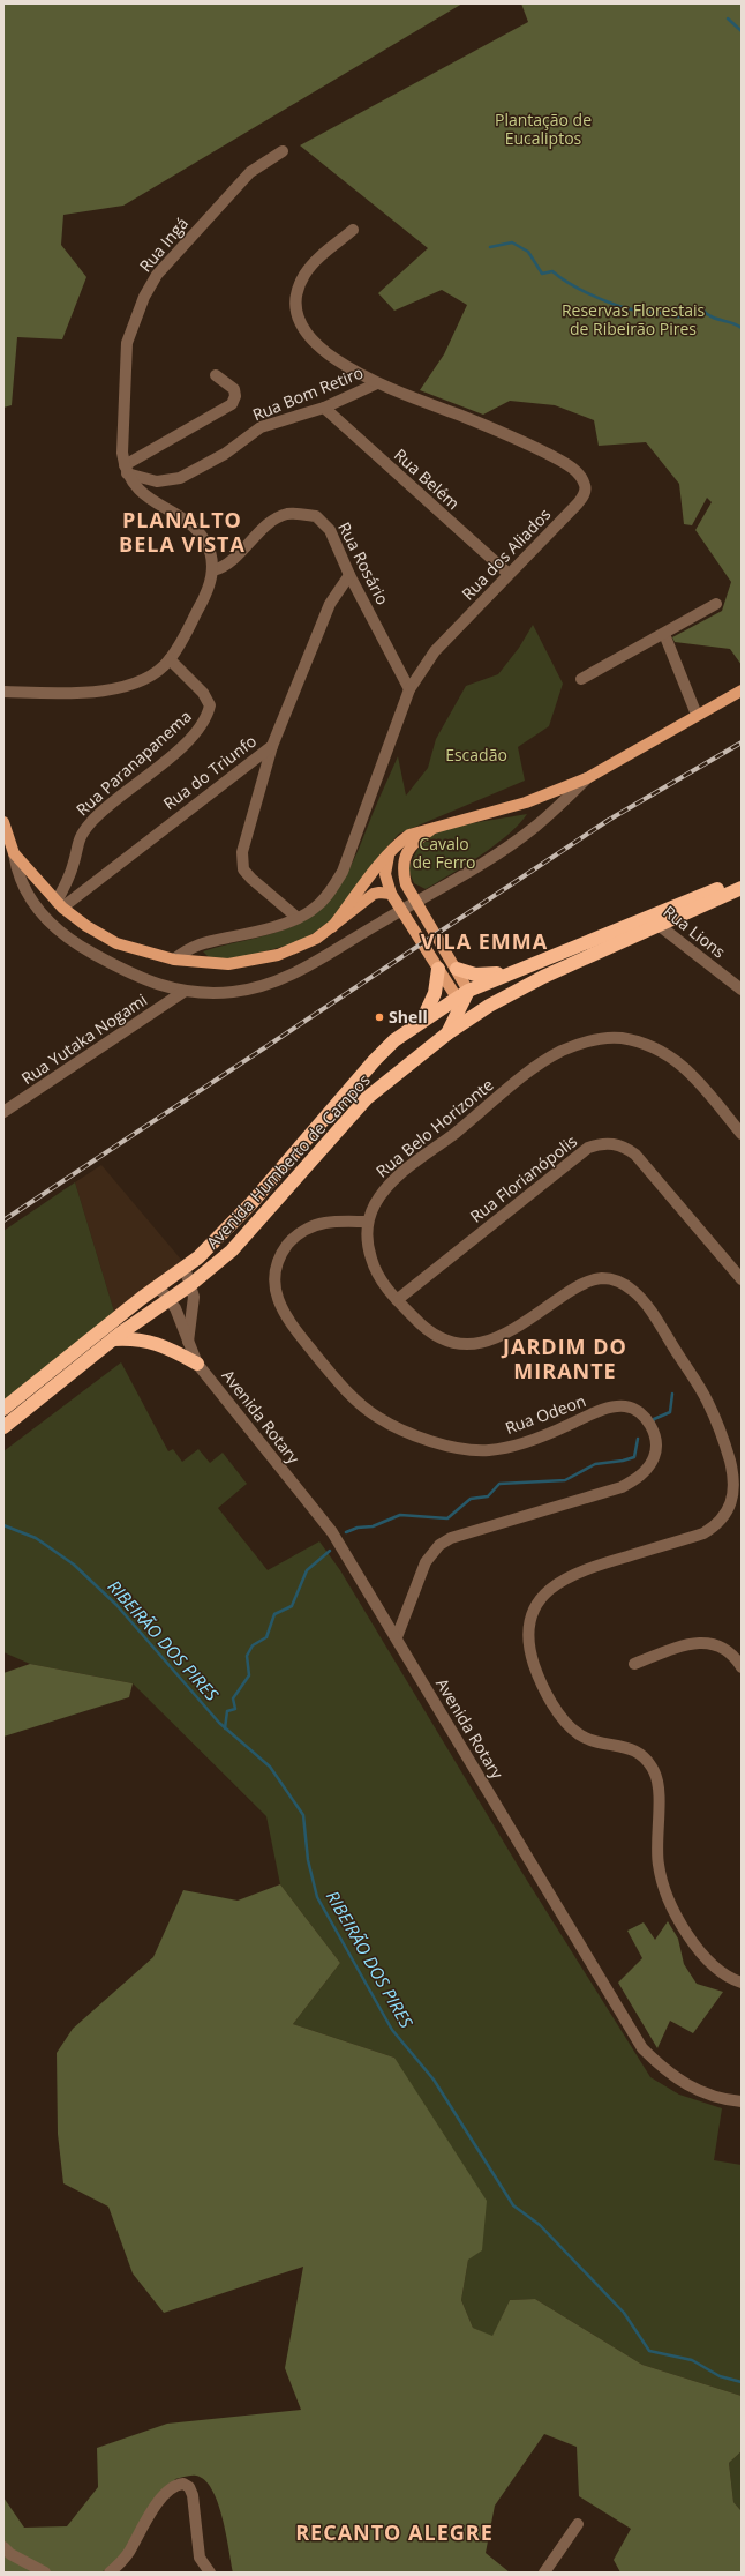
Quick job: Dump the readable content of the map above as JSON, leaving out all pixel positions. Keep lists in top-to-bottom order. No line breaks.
{"streets":{"highway":["Avenida Humberto de Campos"],"street":["Rua Ingá","Rua Bom Retiro","Rua Belém","Rua dos Aliados","Rua Rosário","Rua Paranapanema","Rua do Triunfo","Rua Lions","Rua Yutaka Nogami","Rua Belo Horizonte","Rua Florianópolis","Rua Odeon","Avenida Rotary"]},"crossings":[["Rua Ingá","Rua Bom Retiro"],["Rua Bom Retiro","Rua Belém"],["Rua Bom Retiro","Rua dos Aliados"],["Rua Belém","Rua dos Aliados"],["Rua dos Aliados","Rua Rosário"],["Rua Rosário","Rua do Triunfo"],["Rua Paranapanema","Rua do Triunfo"],["Rua Lions","Avenida Humberto de Campos"],["Rua Belo Horizonte","Rua Florianópolis"],["Rua Belo Horizonte","Rua Odeon"],["Avenida Humberto de Campos","Avenida Rotary"],["Rua Odeon","Avenida Rotary"]],"districts":["PLANALTO BELA VISTA","VILA EMMA","JARDIM DO MIRANTE","RECANTO ALEGRE"],"water":["RIBEIRÃO DOS PIRES"],"parks":["Plantação de Eucaliptos","Reservas Florestais de Ribeirão Pires","Escadão","Cavalo de Ferro"],"places":["Shell"]}
